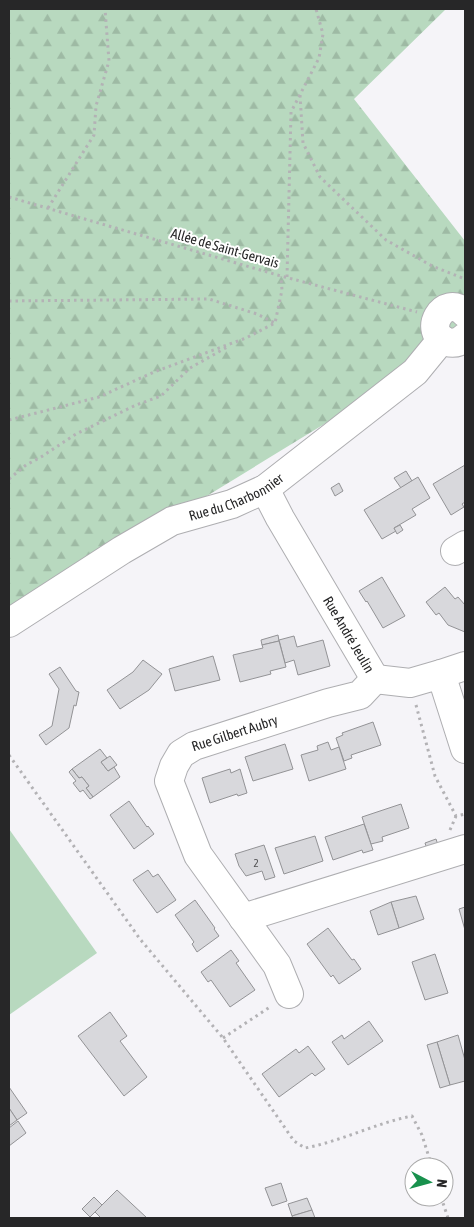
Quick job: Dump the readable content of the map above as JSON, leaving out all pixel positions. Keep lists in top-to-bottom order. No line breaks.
{"streets":{"street":["Rue du Charbonnier","Rue André Jeulin","Rue Gilbert Aubry"],"path":["Allée de Saint-Gervais"]},"crossings":[["Allée de Saint-Gervais","Rue du Charbonnier"],["Rue du Charbonnier","Rue André Jeulin"],["Rue André Jeulin","Rue Gilbert Aubry"]],"house_numbers":["2"],"north":"right"}
